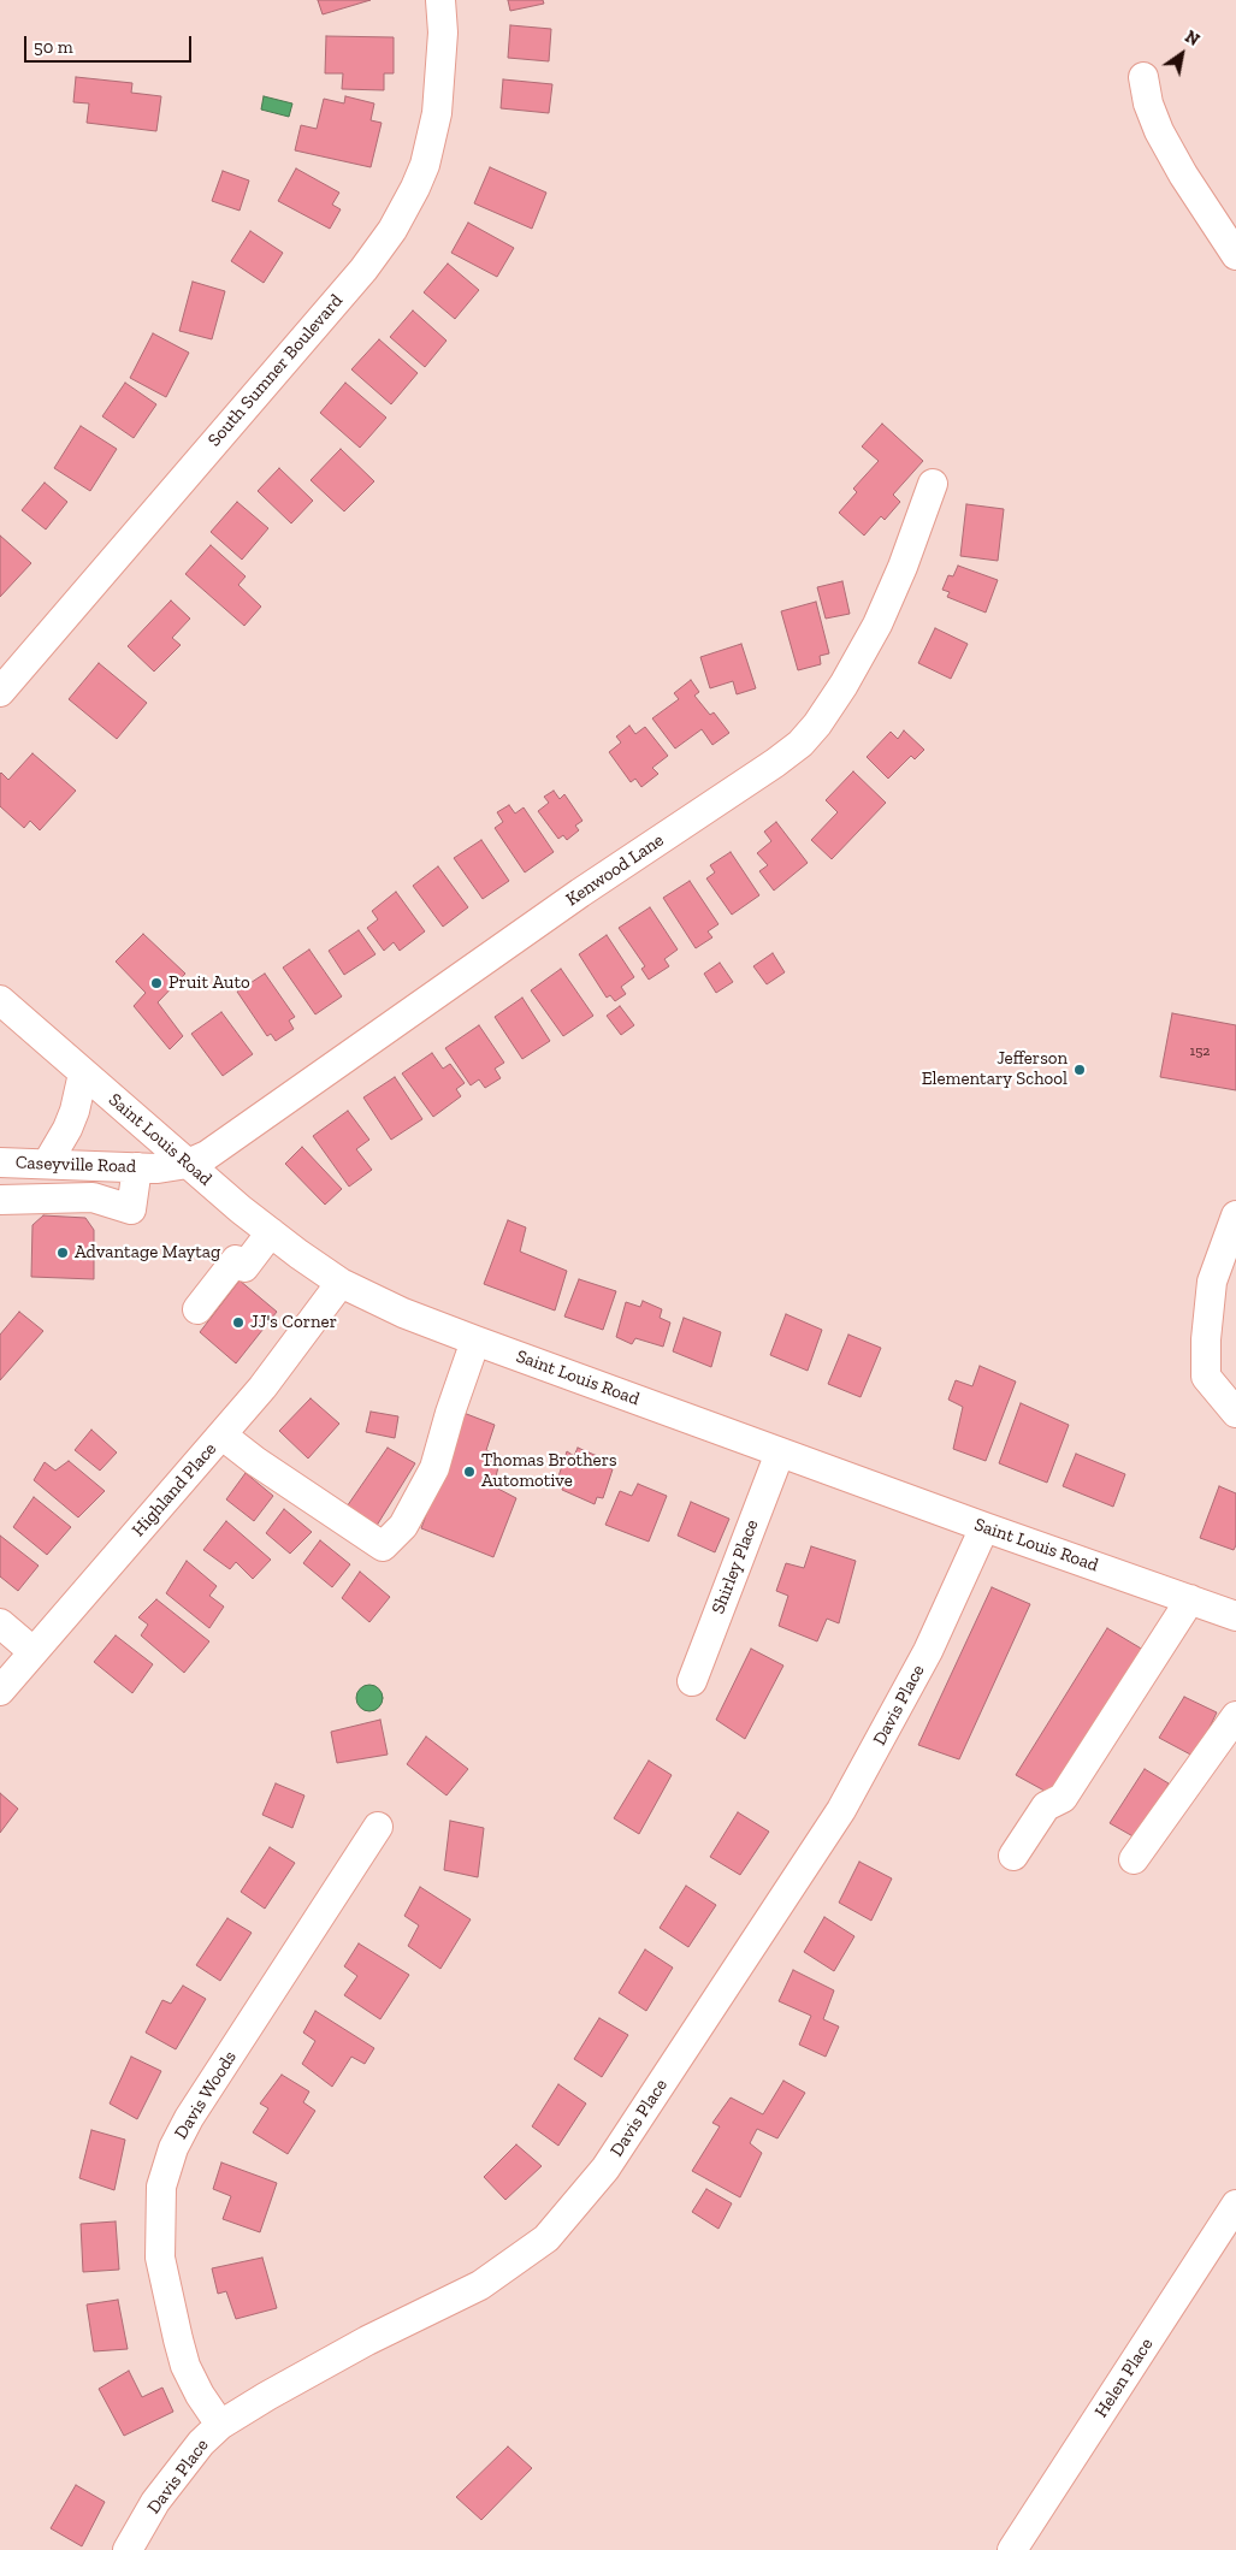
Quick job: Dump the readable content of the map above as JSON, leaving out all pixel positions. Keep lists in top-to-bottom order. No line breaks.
{"streets":{"street":["South Sumner Boulevard","Kenwood Lane","Saint Louis Road","Caseyville Road","Highland Place","Shirley Place","Davis Place","Davis Woods","Helen Place"]},"crossings":[["Kenwood Lane","Saint Louis Road"],["Kenwood Lane","Caseyville Road"],["Saint Louis Road","Caseyville Road"],["Saint Louis Road","Highland Place"],["Saint Louis Road","Shirley Place"],["Saint Louis Road","Davis Place"],["Davis Place","Davis Woods"]],"places":["Pruit Auto","Jefferson Elementary School","Advantage Maytag","JJ's Corner","Thomas Brothers Automotive"],"house_numbers":["152"],"scale_bar":"50 m","north":"top right"}
